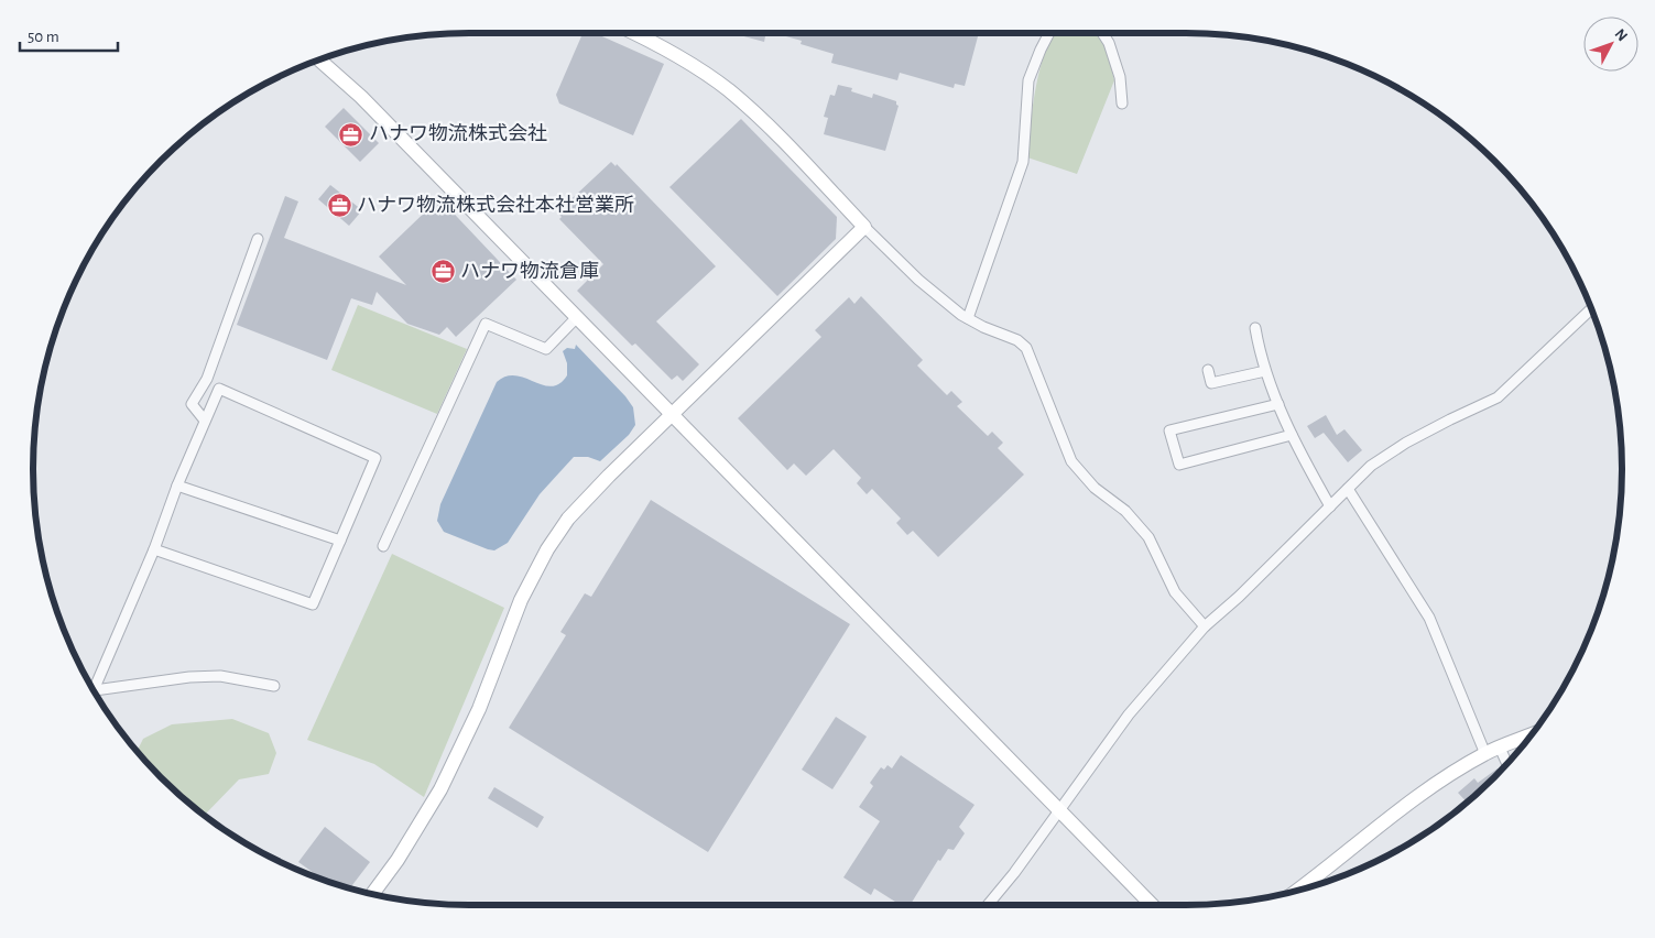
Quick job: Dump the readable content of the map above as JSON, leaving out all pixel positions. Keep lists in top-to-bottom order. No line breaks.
{"places":{"office":["ハナワ物流株式会社","ハナワ物流株式会社本社営業所","ハナワ物流倉庫"]},"scale_bar":"50 m","north":"top right"}
